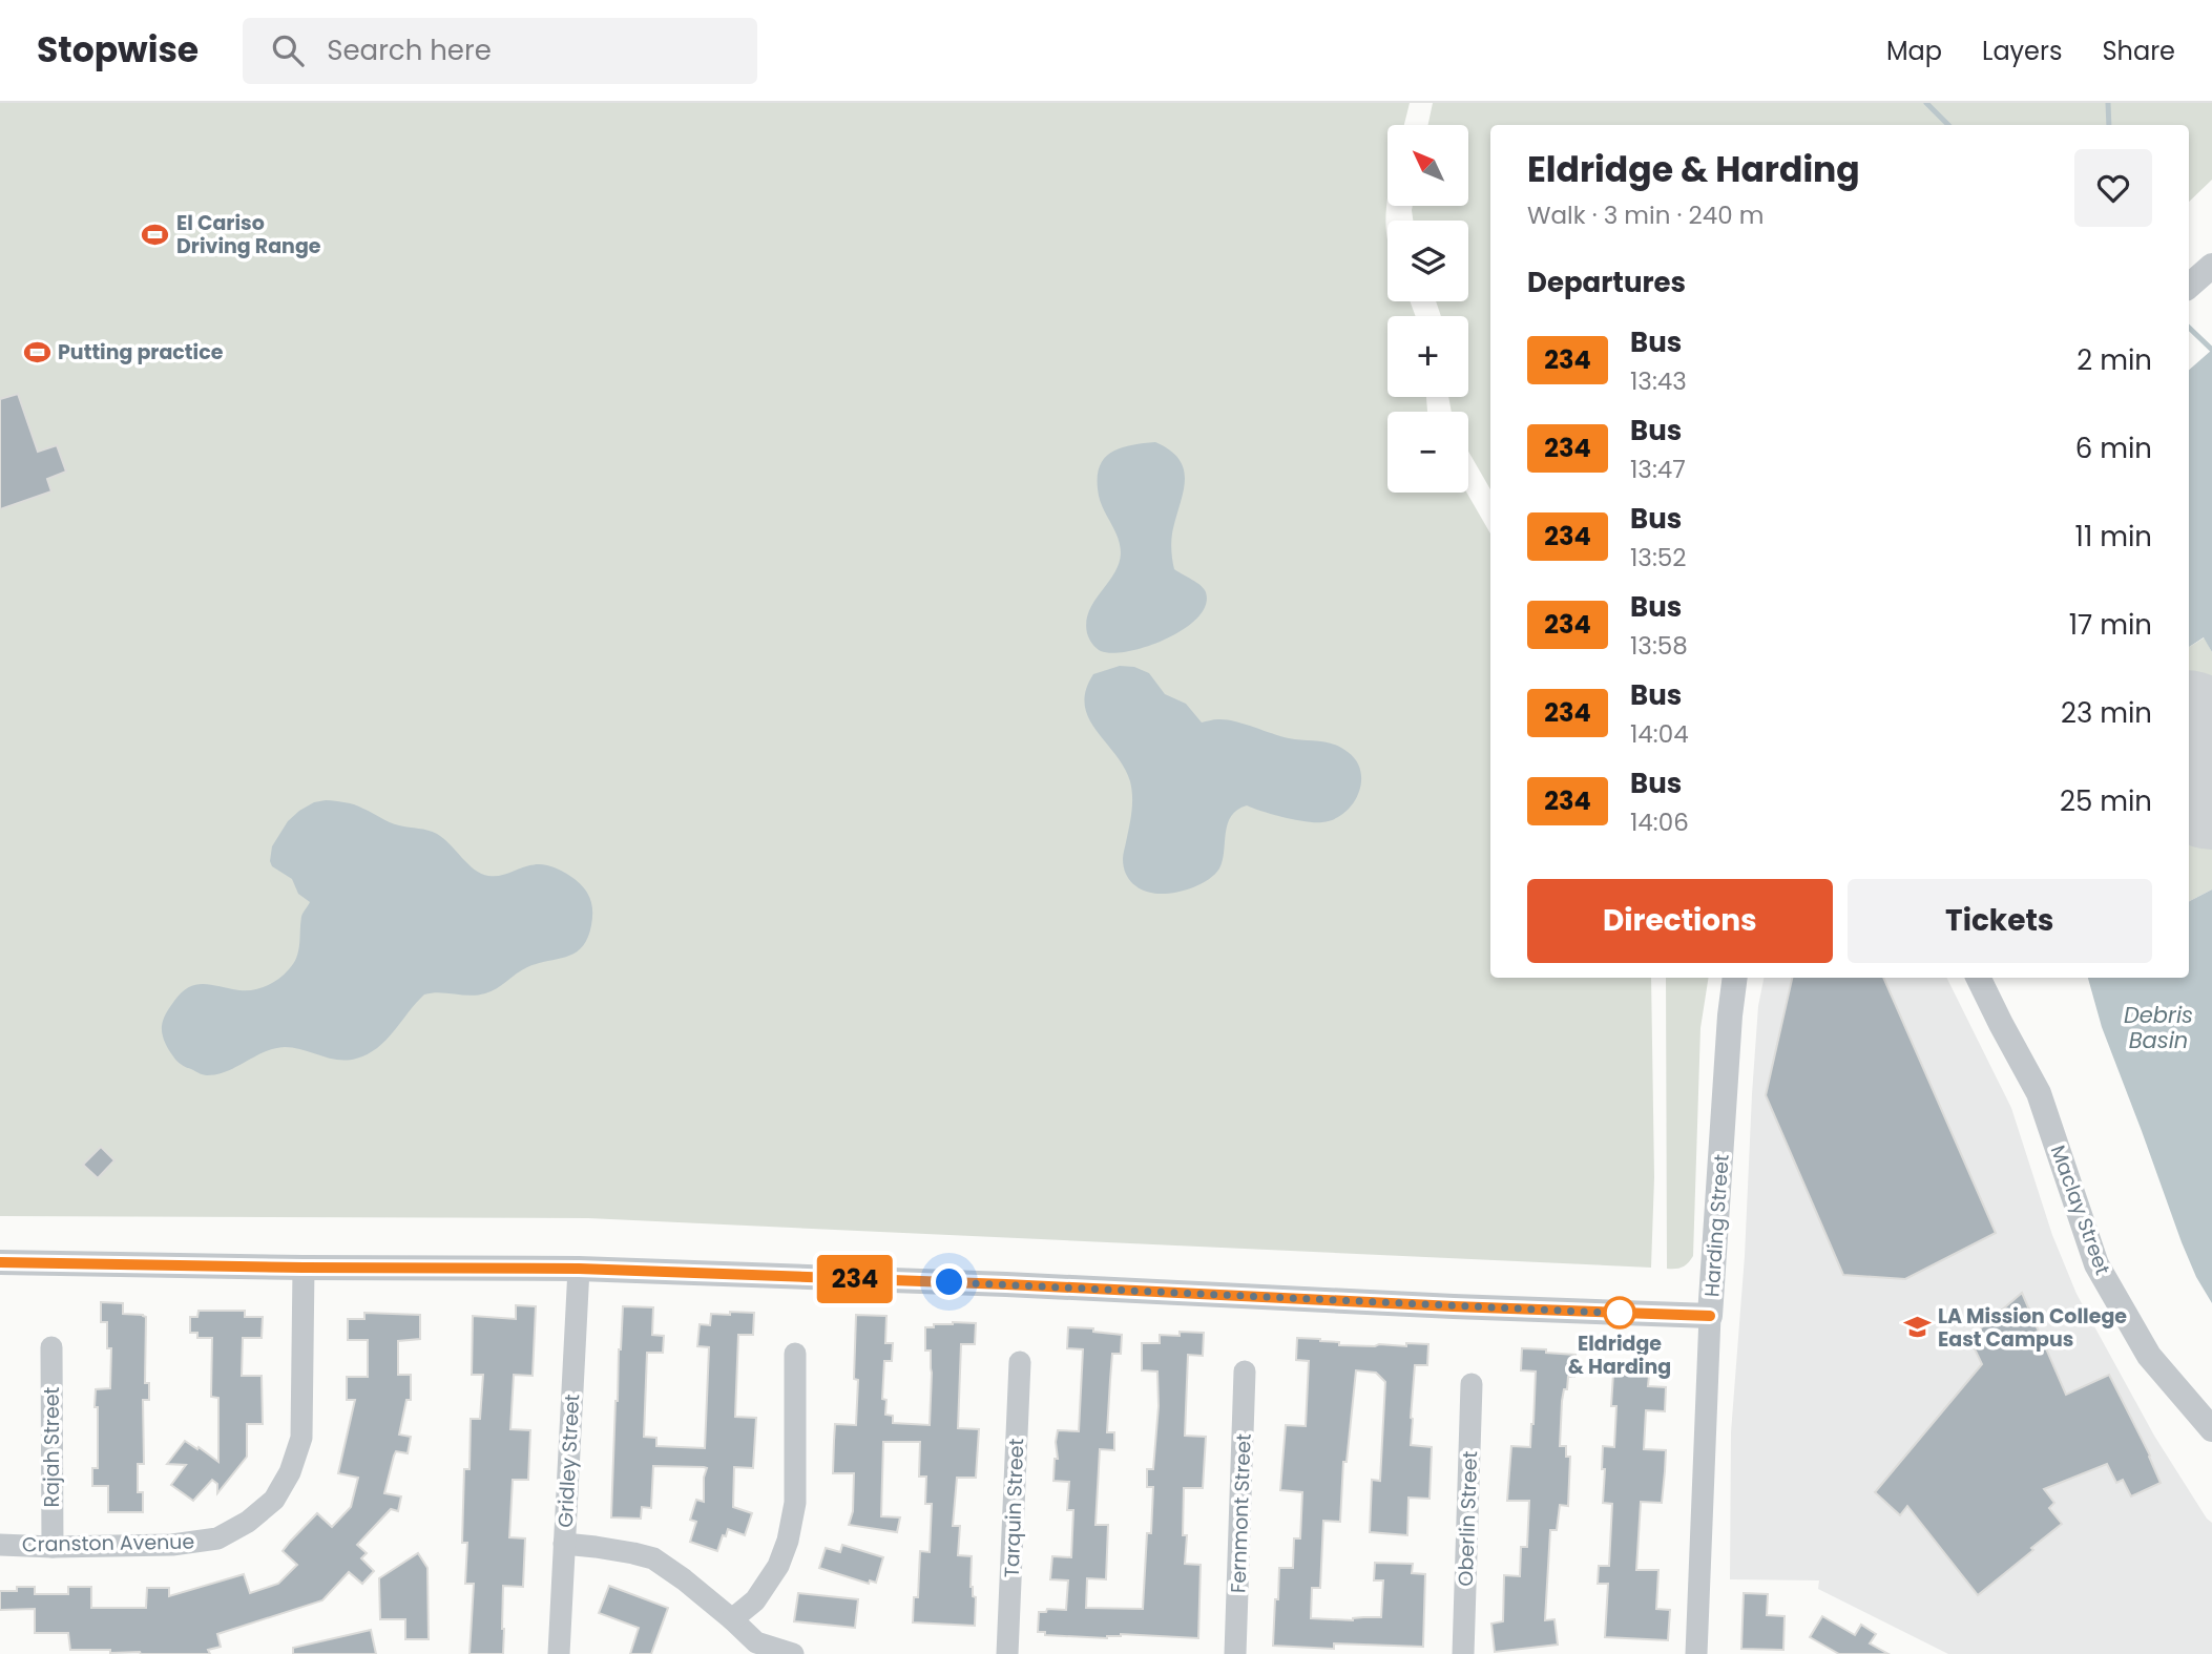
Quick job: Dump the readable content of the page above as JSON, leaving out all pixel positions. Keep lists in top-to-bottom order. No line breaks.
{"streets":{"street":["Maclay Street","Harding Street","Rajah Street","Gridley Street","Tarquin Street","Fernmont Street","Oberlin Street","Cranston Avenue"]},"crossings":[["Rajah Street","Cranston Avenue"]],"water":["Debris Basin"],"places":{"sports":["El Cariso Driving Range","Putting practice"],"other":["Eldridge & Harding"],"school or university":["LA Mission College East Campus"]},"lines":["bus line 234"],"north":"top left","page":{"header":"Stopwise","search":"Search here","nav":["Map","Layers","Share"],"on_map":"234","map_buttons":["+","−"],"heading":[["Eldridge & Harding","Walk · 3 min · 240 m"],"Departures"],"list":[{"mark":"234","name":"Bus","note":"13:43","value":"2 min"},{"mark":"234","name":"Bus","note":"13:47","value":"6 min"},{"mark":"234","name":"Bus","note":"13:52","value":"11 min"},{"mark":"234","name":"Bus","note":"13:58","value":"17 min"},{"mark":"234","name":"Bus","note":"14:04","value":"23 min"},{"mark":"234","name":"Bus","note":"14:06","value":"25 min"}],"buttons":["Directions","Tickets"]}}
